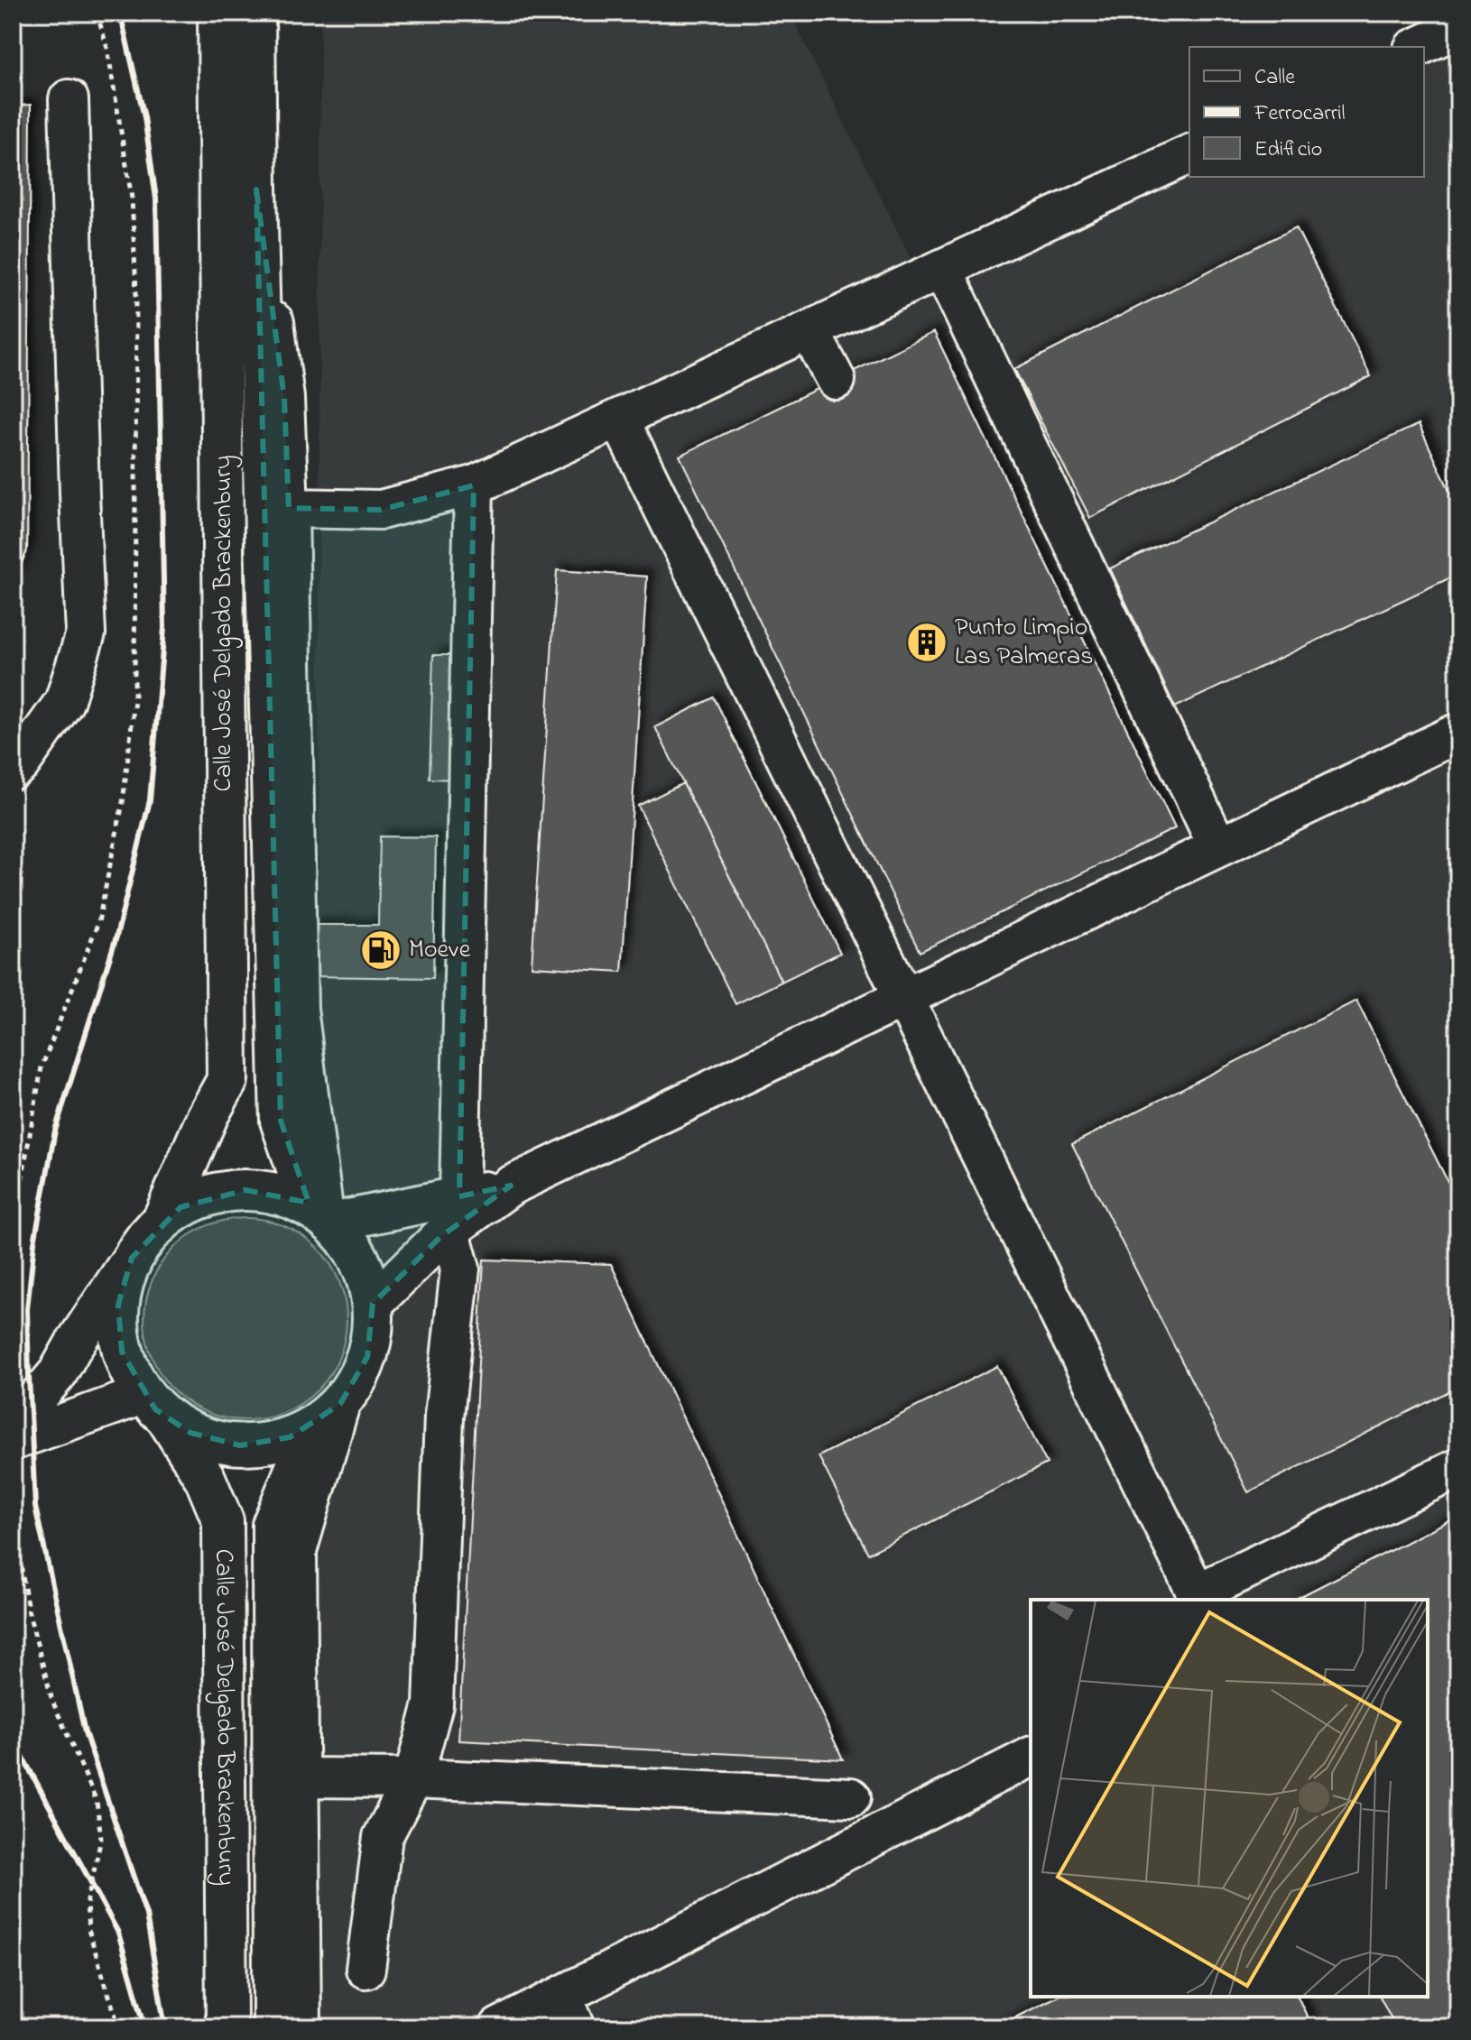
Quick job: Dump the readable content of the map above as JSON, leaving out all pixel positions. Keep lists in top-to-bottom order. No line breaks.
{"streets":{"main road":["Calle José Delgado Brackenbury"]},"places":{"building":["Punto Limpio Las Palmeras"],"fuel station":["Moeve"]},"legend":["Calle","Ferrocarril","Edificio"]}
